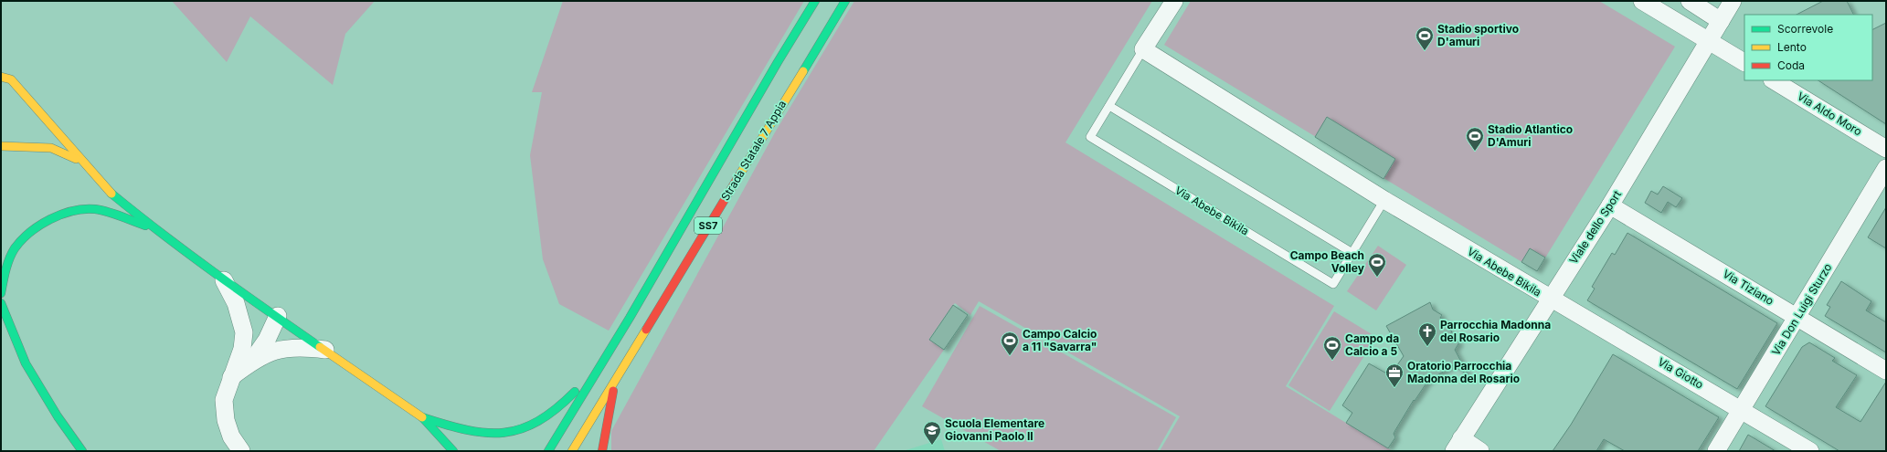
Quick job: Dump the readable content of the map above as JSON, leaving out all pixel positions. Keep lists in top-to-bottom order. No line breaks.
{"streets":{"main road":["Strada Statale 7 Appia","SS7"],"street":["Via Aldo Moro","Via Abebe Bikila","Viale dello Sport","Via Tiziano","Via Don Luigi Sturzo","Via Giotto"]},"crossings":[["Via Abebe Bikila","Viale dello Sport"],["Via Abebe Bikila","Via Giotto"],["Viale dello Sport","Via Tiziano"],["Viale dello Sport","Via Giotto"],["Via Tiziano","Via Don Luigi Sturzo"],["Via Don Luigi Sturzo","Via Giotto"]],"places":{"sports":["Stadio sportivo D'amuri","Stadio Atlantico D'Amuri","Campo Beach Volley","Campo Calcio a 11 \"Savarra\"","Campo da Calcio a 5"],"church":["Parrocchia Madonna del Rosario"],"office":["Oratorio Parrocchia Madonna del Rosario"],"school or university":["Scuola Elementare Giovanni Paolo II"]},"legend":["Scorrevole","Lento","Coda"]}
